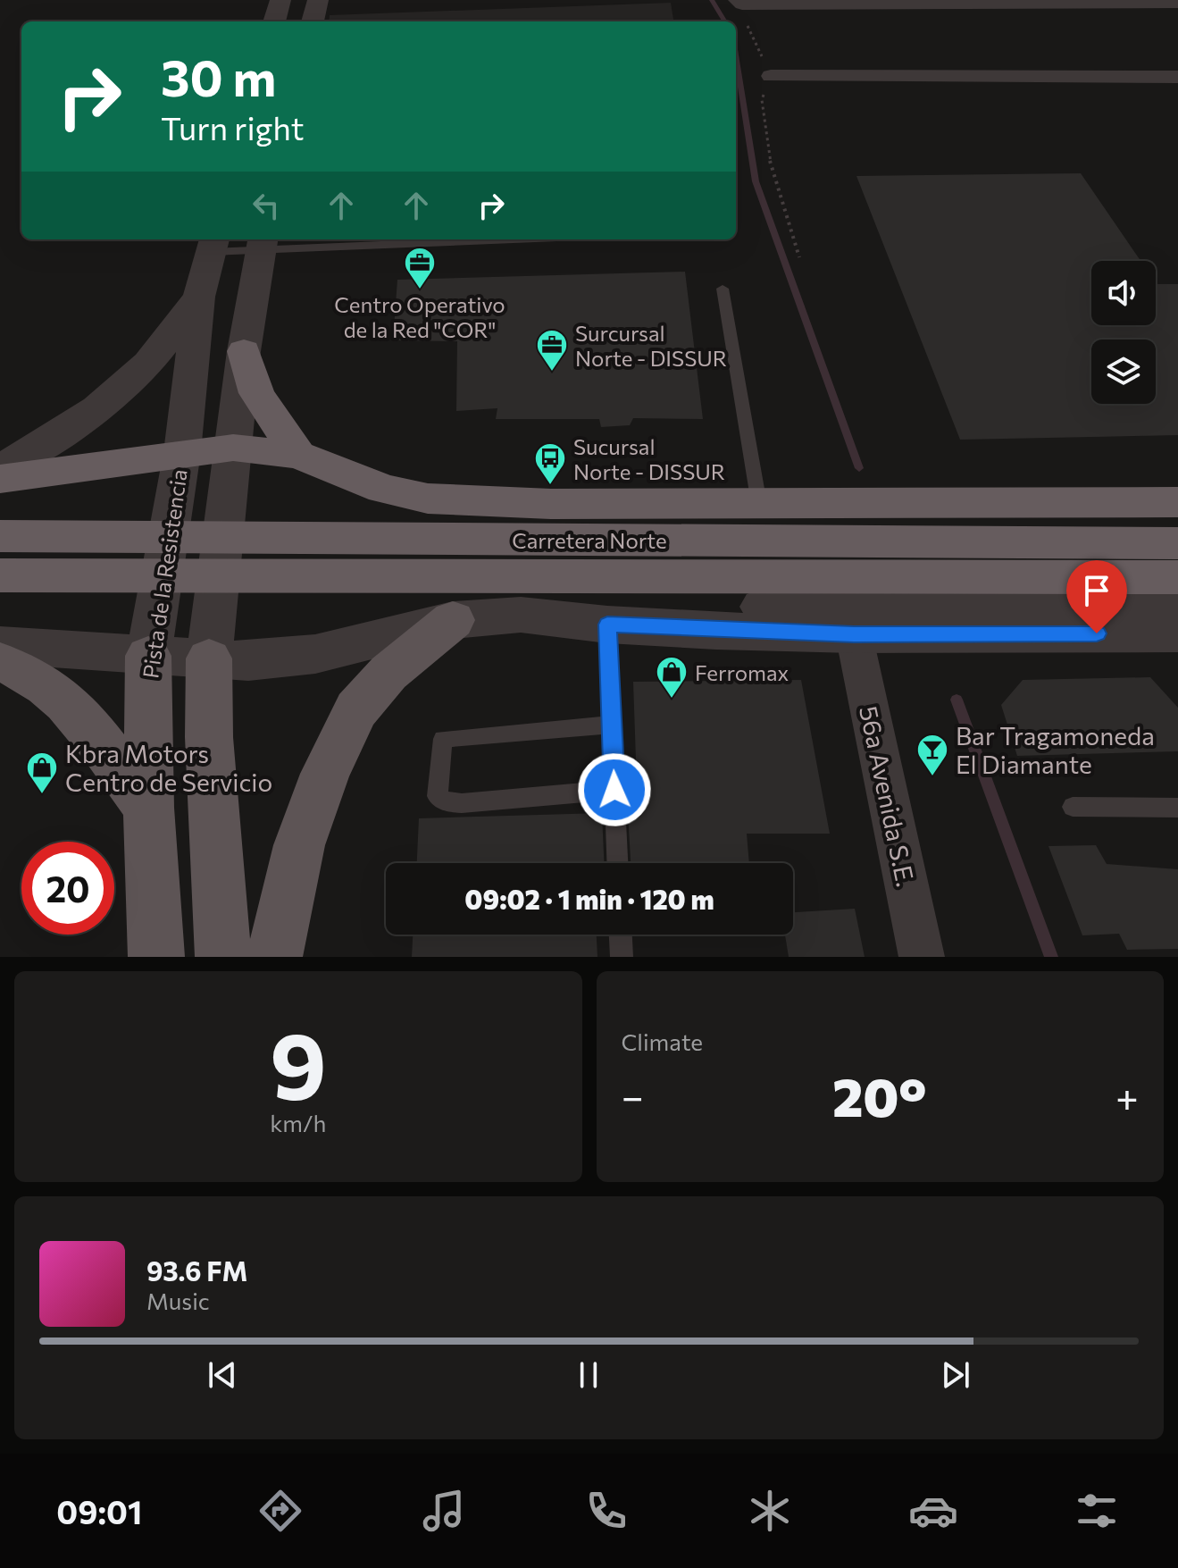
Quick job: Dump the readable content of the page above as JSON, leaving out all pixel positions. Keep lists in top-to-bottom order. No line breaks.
{"streets":{"highway":["Carretera Norte"],"main road":["Pista de la Resistencia"],"street":["56a Avenida S.E."]},"places":{"office":["Centro Operativo de la Red \"COR\"","Surcursal Norte - DISSUR"],"bus stop":["Sucursal Norte - DISSUR"],"shop":["Ferromax","Kbra Motors Centro de Servicio"],"bar":["Bar Tragamoneda El Diamante"]},"page":{"turn":["30 m","Turn right"],"limit":"20","trip":"09:02 · 1 min · 120 m","tile":[["9","km/h"],"Climate"],"heat":["−","20°","+"],"song":["93.6 FM","Music"],"tabs":"09:01"}}
